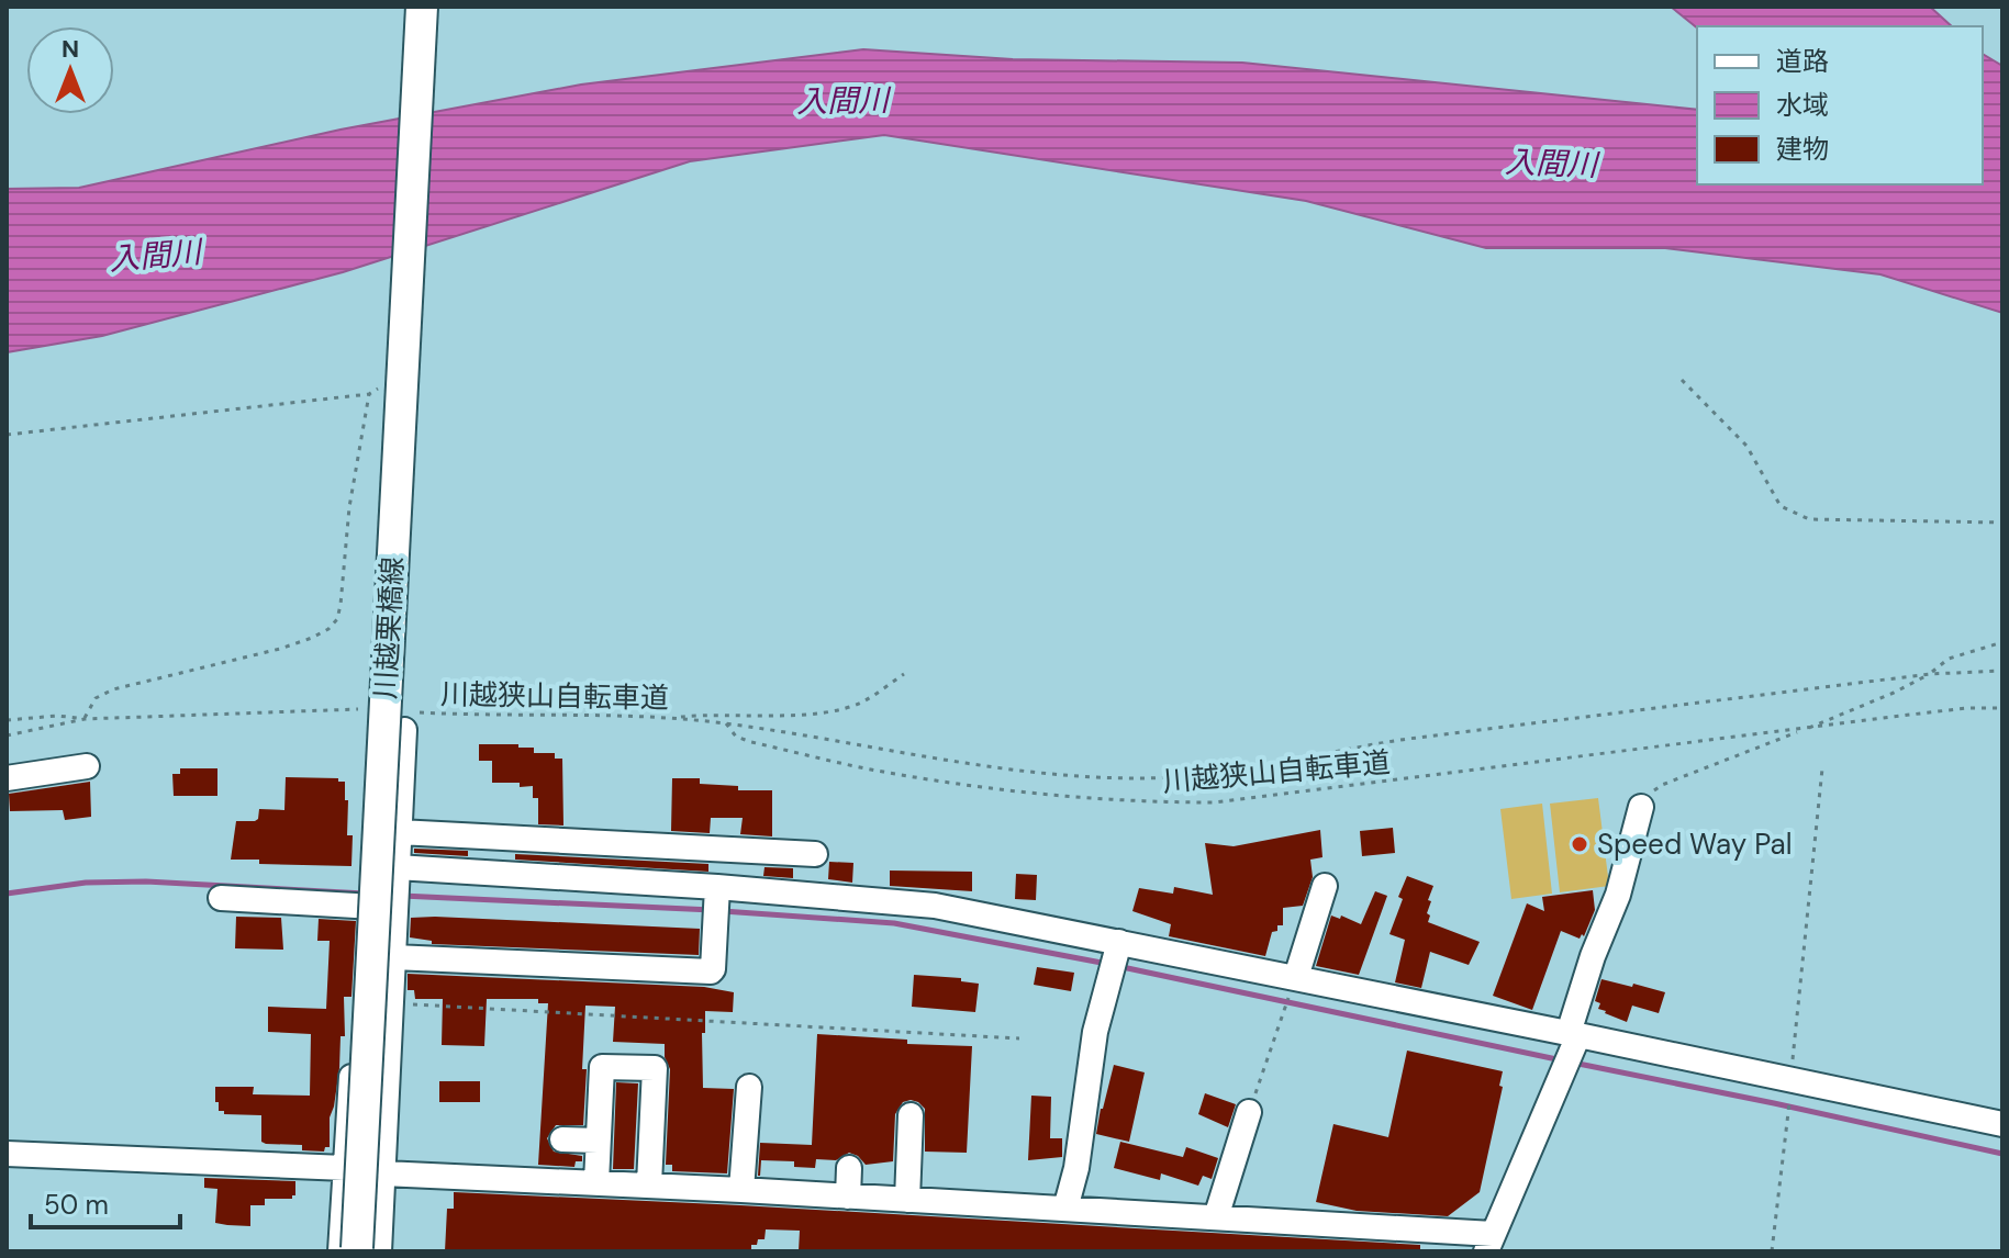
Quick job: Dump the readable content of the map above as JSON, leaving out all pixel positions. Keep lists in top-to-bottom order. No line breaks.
{"streets":{"main road":["川越栗橋線"],"path":["川越狭山自転車道"]},"water":["入間川"],"places":["Speed Way Pal"],"legend":["道路","水域","建物"],"scale_bar":"50 m","north":"top"}
